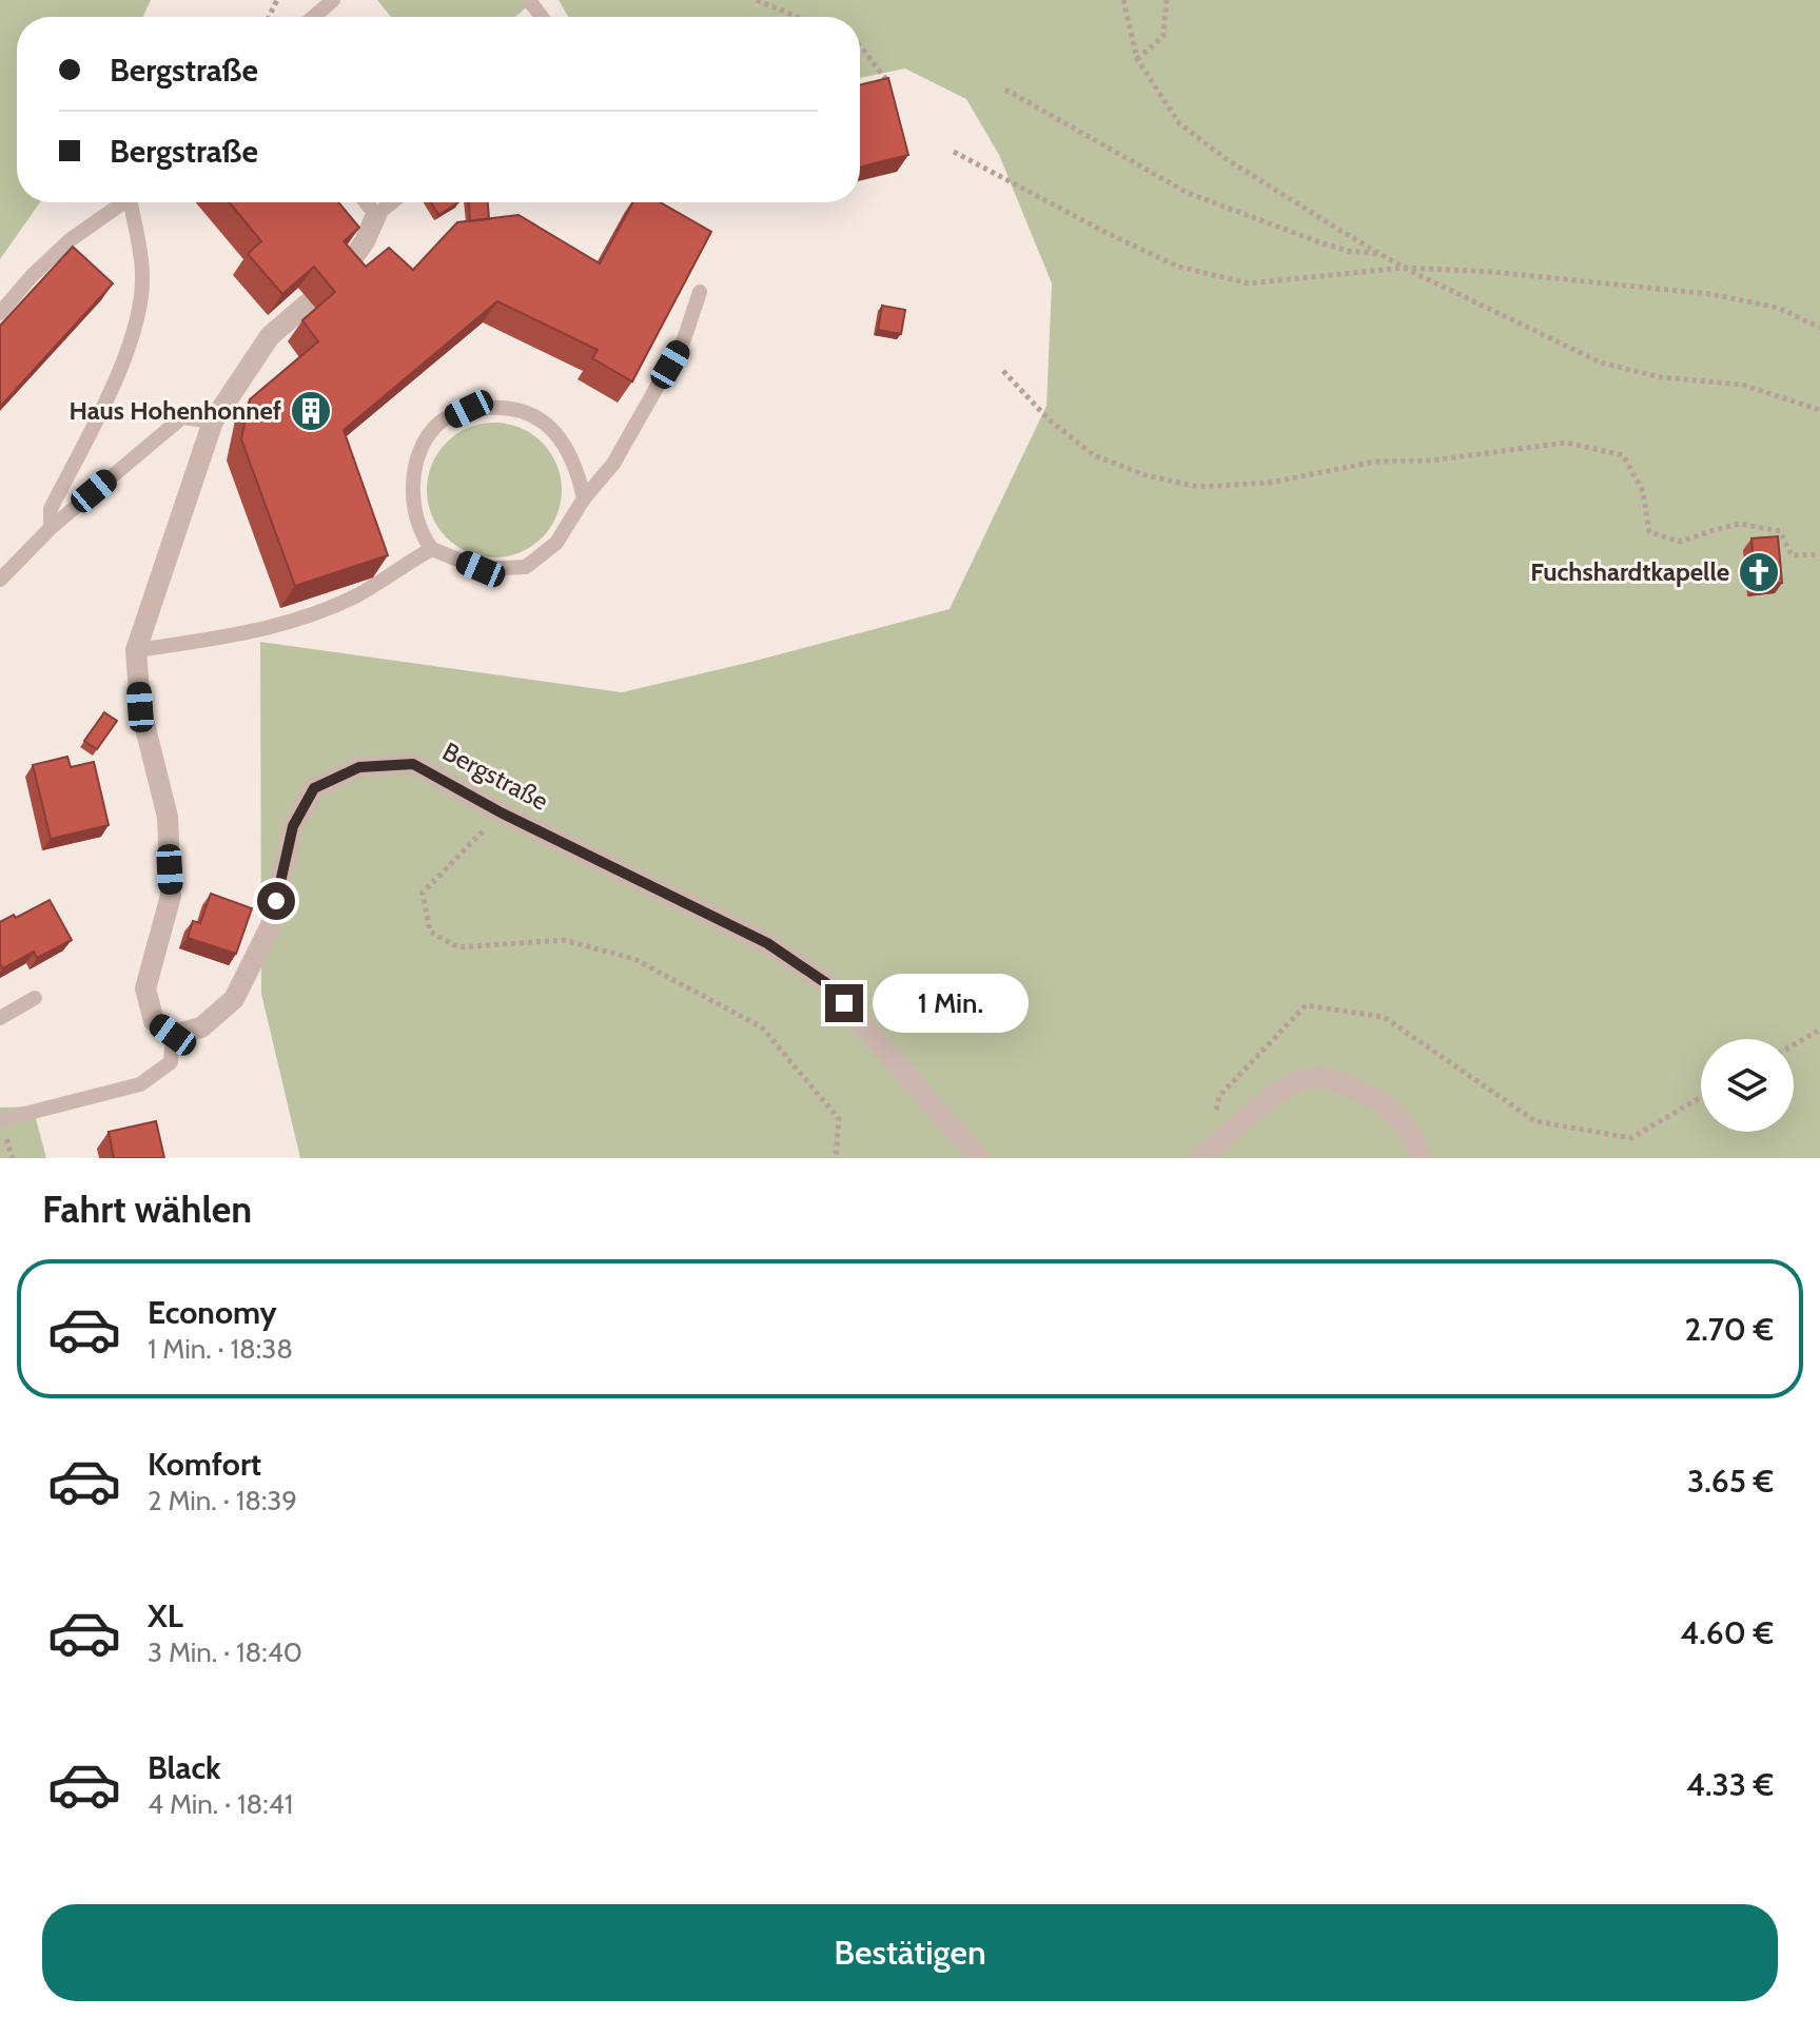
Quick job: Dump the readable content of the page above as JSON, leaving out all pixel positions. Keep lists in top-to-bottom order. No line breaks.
{"streets":{"street":["Bergstraße"]},"places":{"building":["Haus Hohenhonnef"],"church":["Fuchshardtkapelle"]},"page":{"banner":["Bergstraße","Bergstraße"],"bubble":"1 Min.","heading":"Fahrt wählen","list":[{"name":"Economy","note":"1 Min. · 18:38","value":"2.70 €"},{"name":"Komfort","note":"2 Min. · 18:39","value":"3.65 €"},{"name":"XL","note":"3 Min. · 18:40","value":"4.60 €"},{"name":"Black","note":"4 Min. · 18:41","value":"4.33 €"}],"buttons":"Bestätigen"}}
